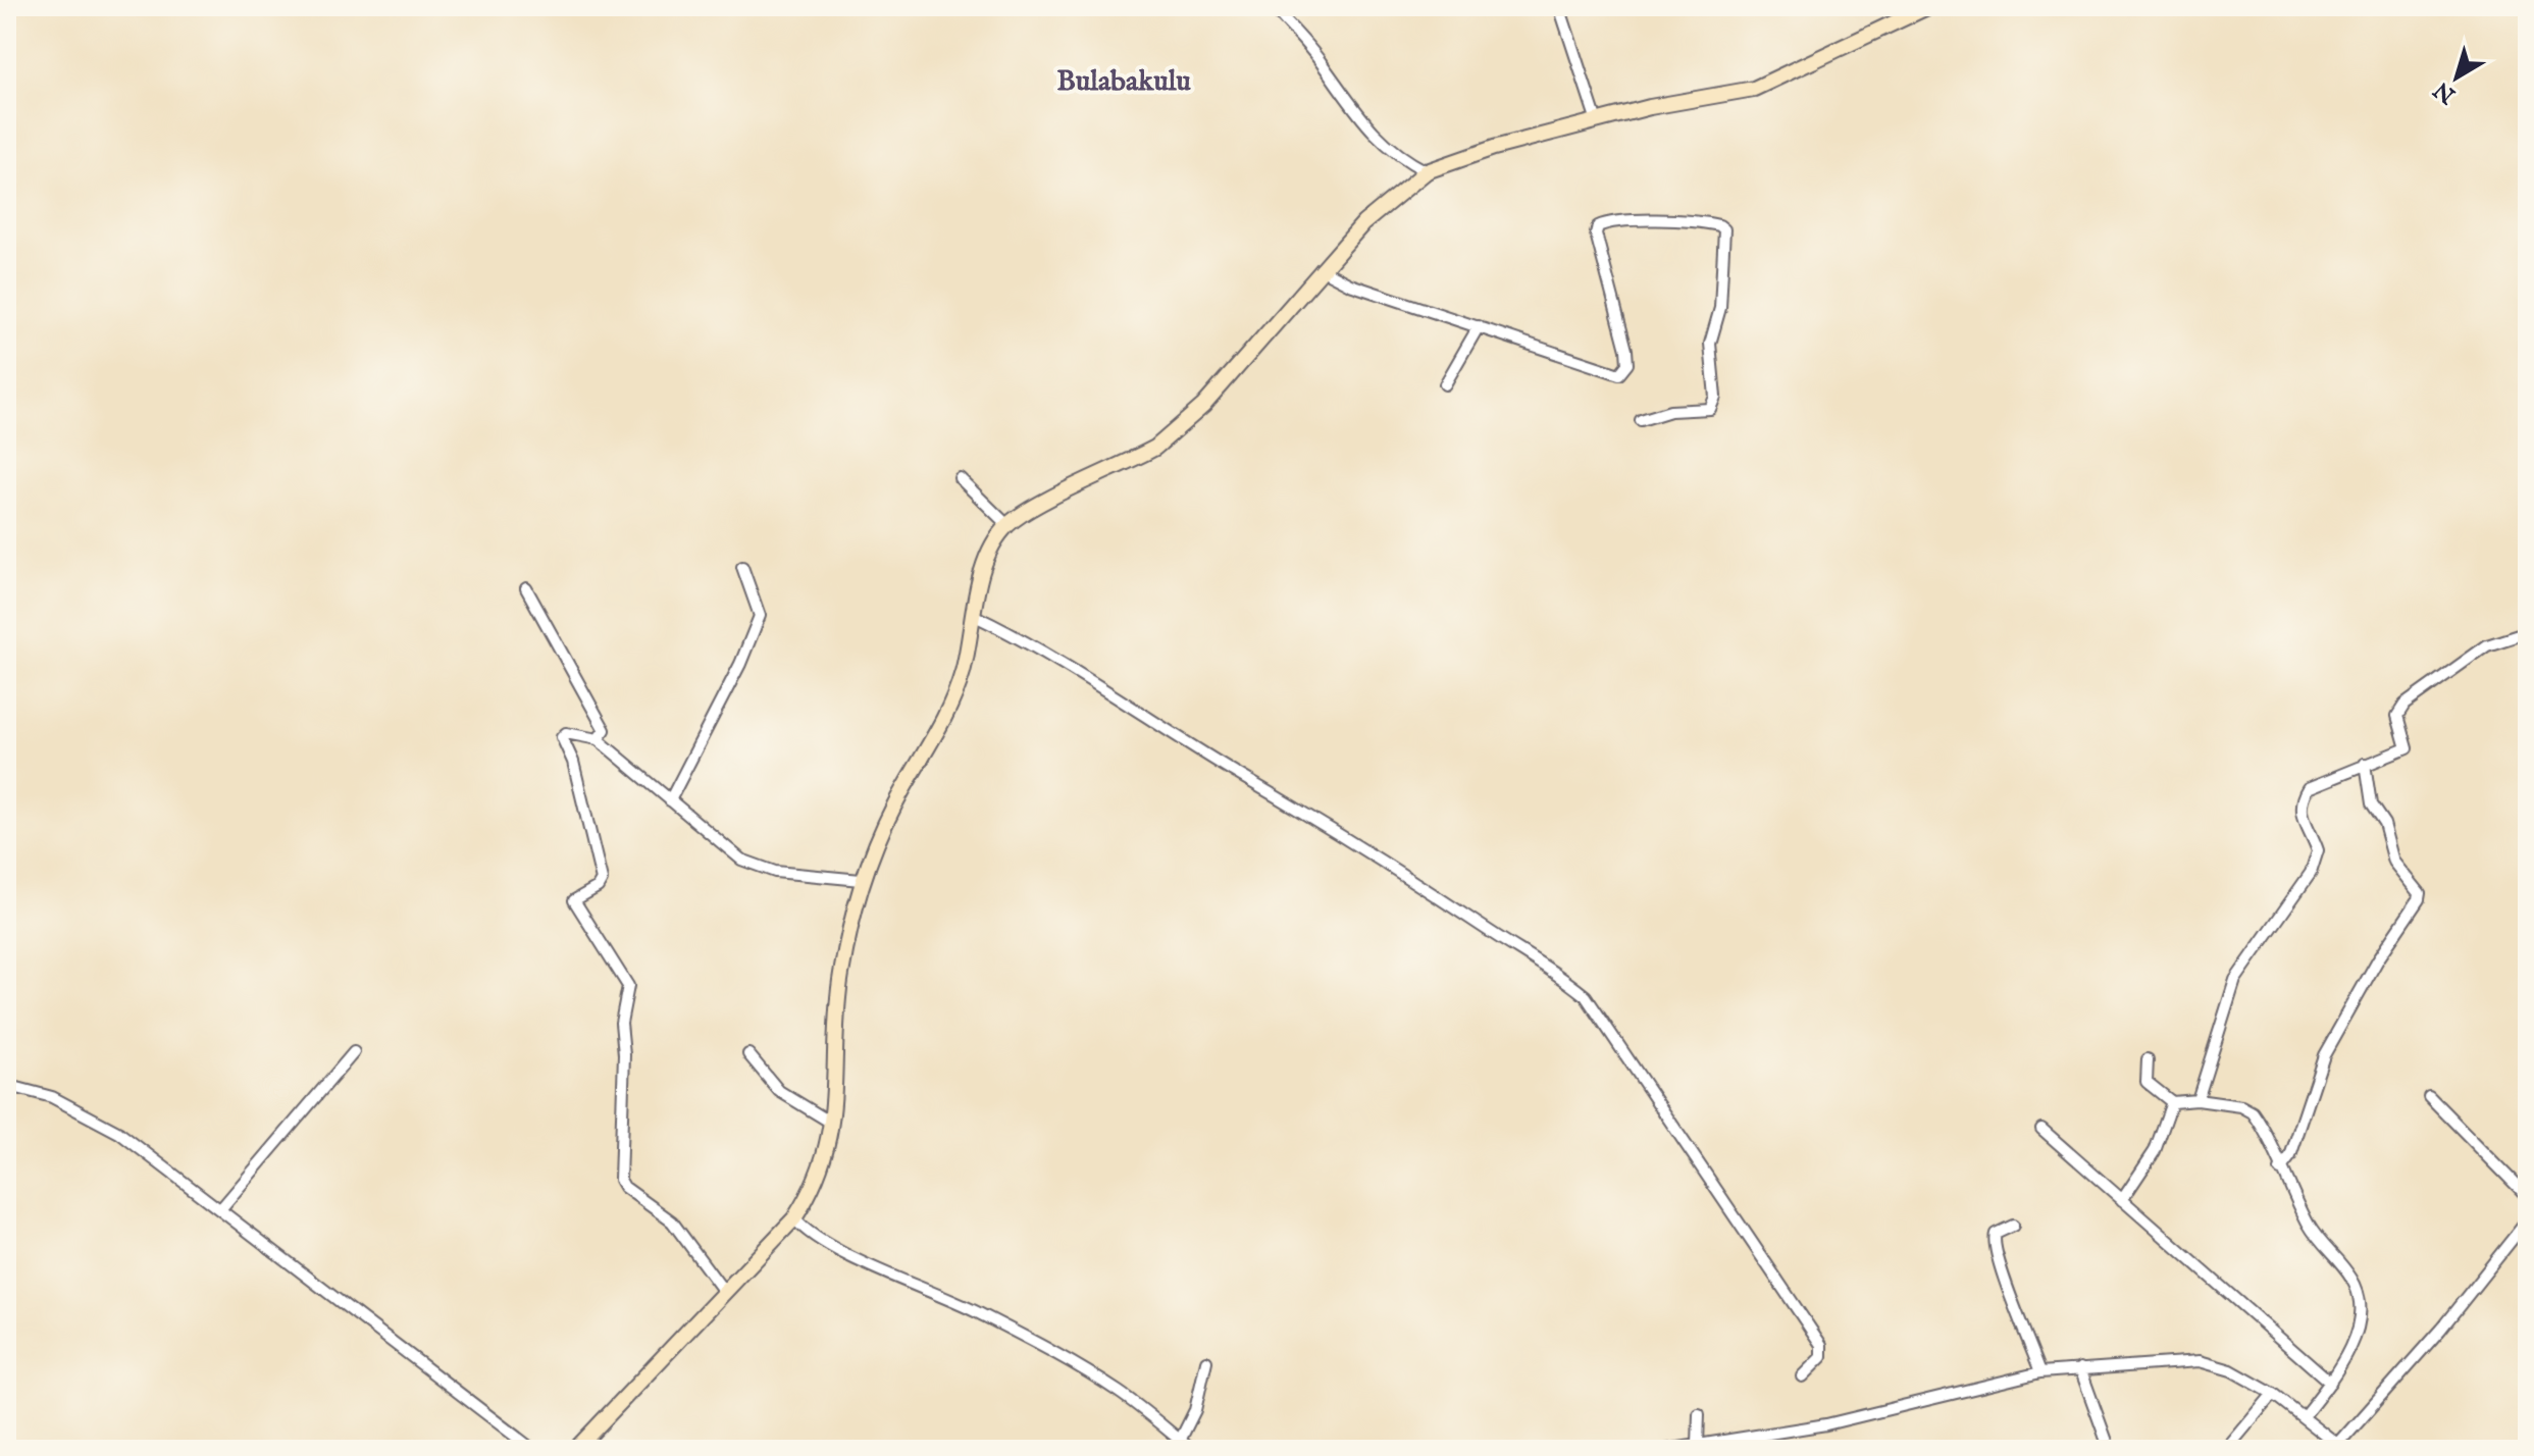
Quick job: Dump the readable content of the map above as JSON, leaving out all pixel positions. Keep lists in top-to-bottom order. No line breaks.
{"districts":["Bulabakulu"],"north":"bottom left"}
